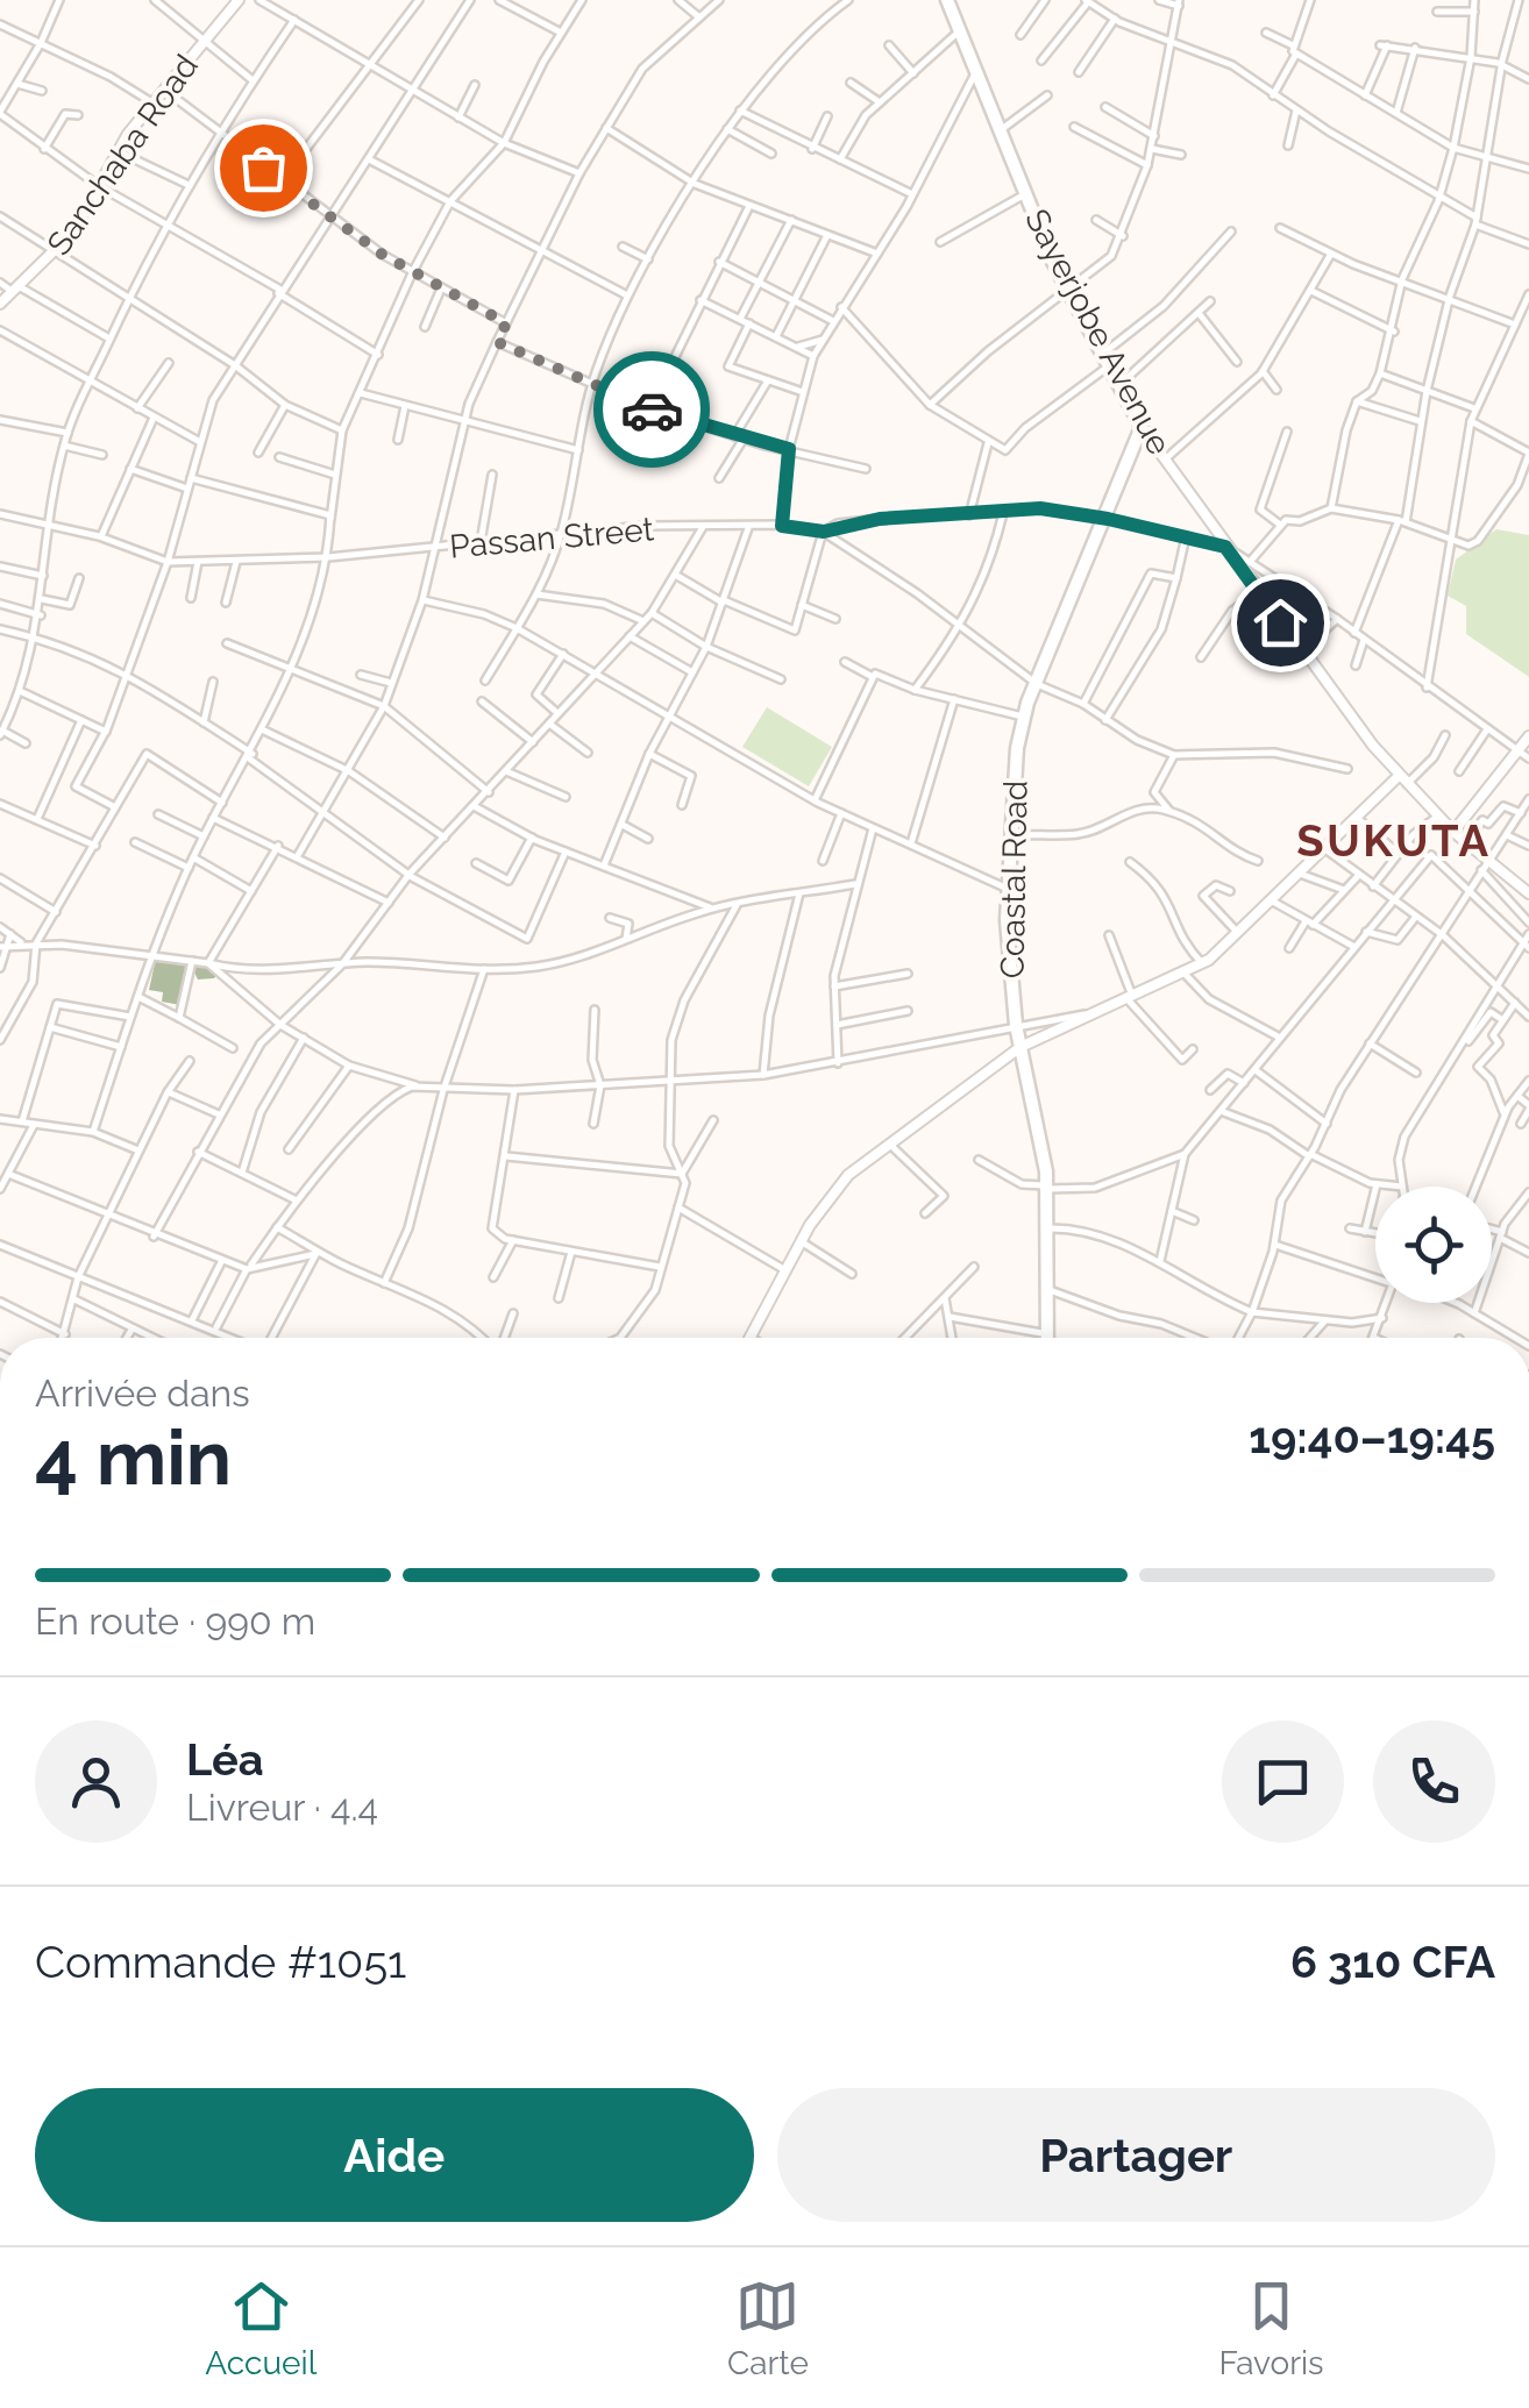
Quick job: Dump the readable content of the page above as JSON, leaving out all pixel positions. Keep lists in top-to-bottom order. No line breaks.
{"streets":{"main road":["Sayerjobe Avenue","Coastal Road"],"street":["Sanchaba Road","Passan Street"]},"crossings":[["Sayerjobe Avenue","Coastal Road"]],"districts":["SUKUTA"],"page":{"heading":["4 min","Arrivée dans","19:40–19:45"],"panel":["Léa","Livreur · 4.4","Commande #1051","6 310 CFA"],"bar":"En route · 990 m","buttons":["Aide","Partager"],"tabs":["Accueil","Carte","Favoris"]}}
